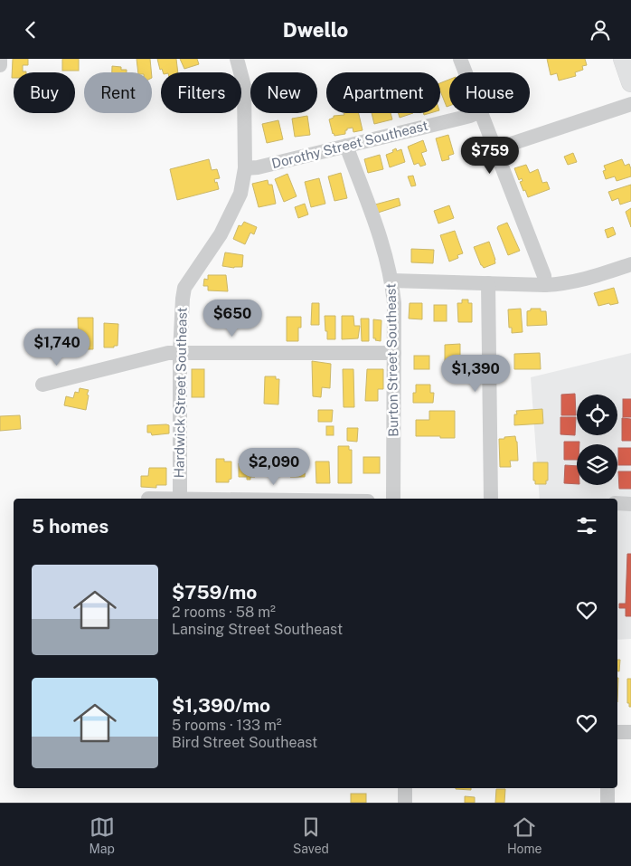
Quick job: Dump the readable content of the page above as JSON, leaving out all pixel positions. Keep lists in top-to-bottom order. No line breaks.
{"streets":{"street":["Dorothy Street Southeast","Burton Street Southeast","Hardwick Street Southeast"]},"crossings":[["Dorothy Street Southeast","Burton Street Southeast"],["Dorothy Street Southeast","Hardwick Street Southeast"]],"page":{"header":"Dwello","chip":["Buy","Rent","Filters","New","Apartment","House"],"price":["$759","$650","$1,740","$1,390","$2,090"],"heading":"5 homes","list":[{"name":"$759/mo","note":"2 rooms · 58 m² · Lansing Street Southeast"},{"name":"$1,390/mo","note":"5 rooms · 133 m² · Bird Street Southeast"}],"tabs":["Map","Saved","Home"]}}
